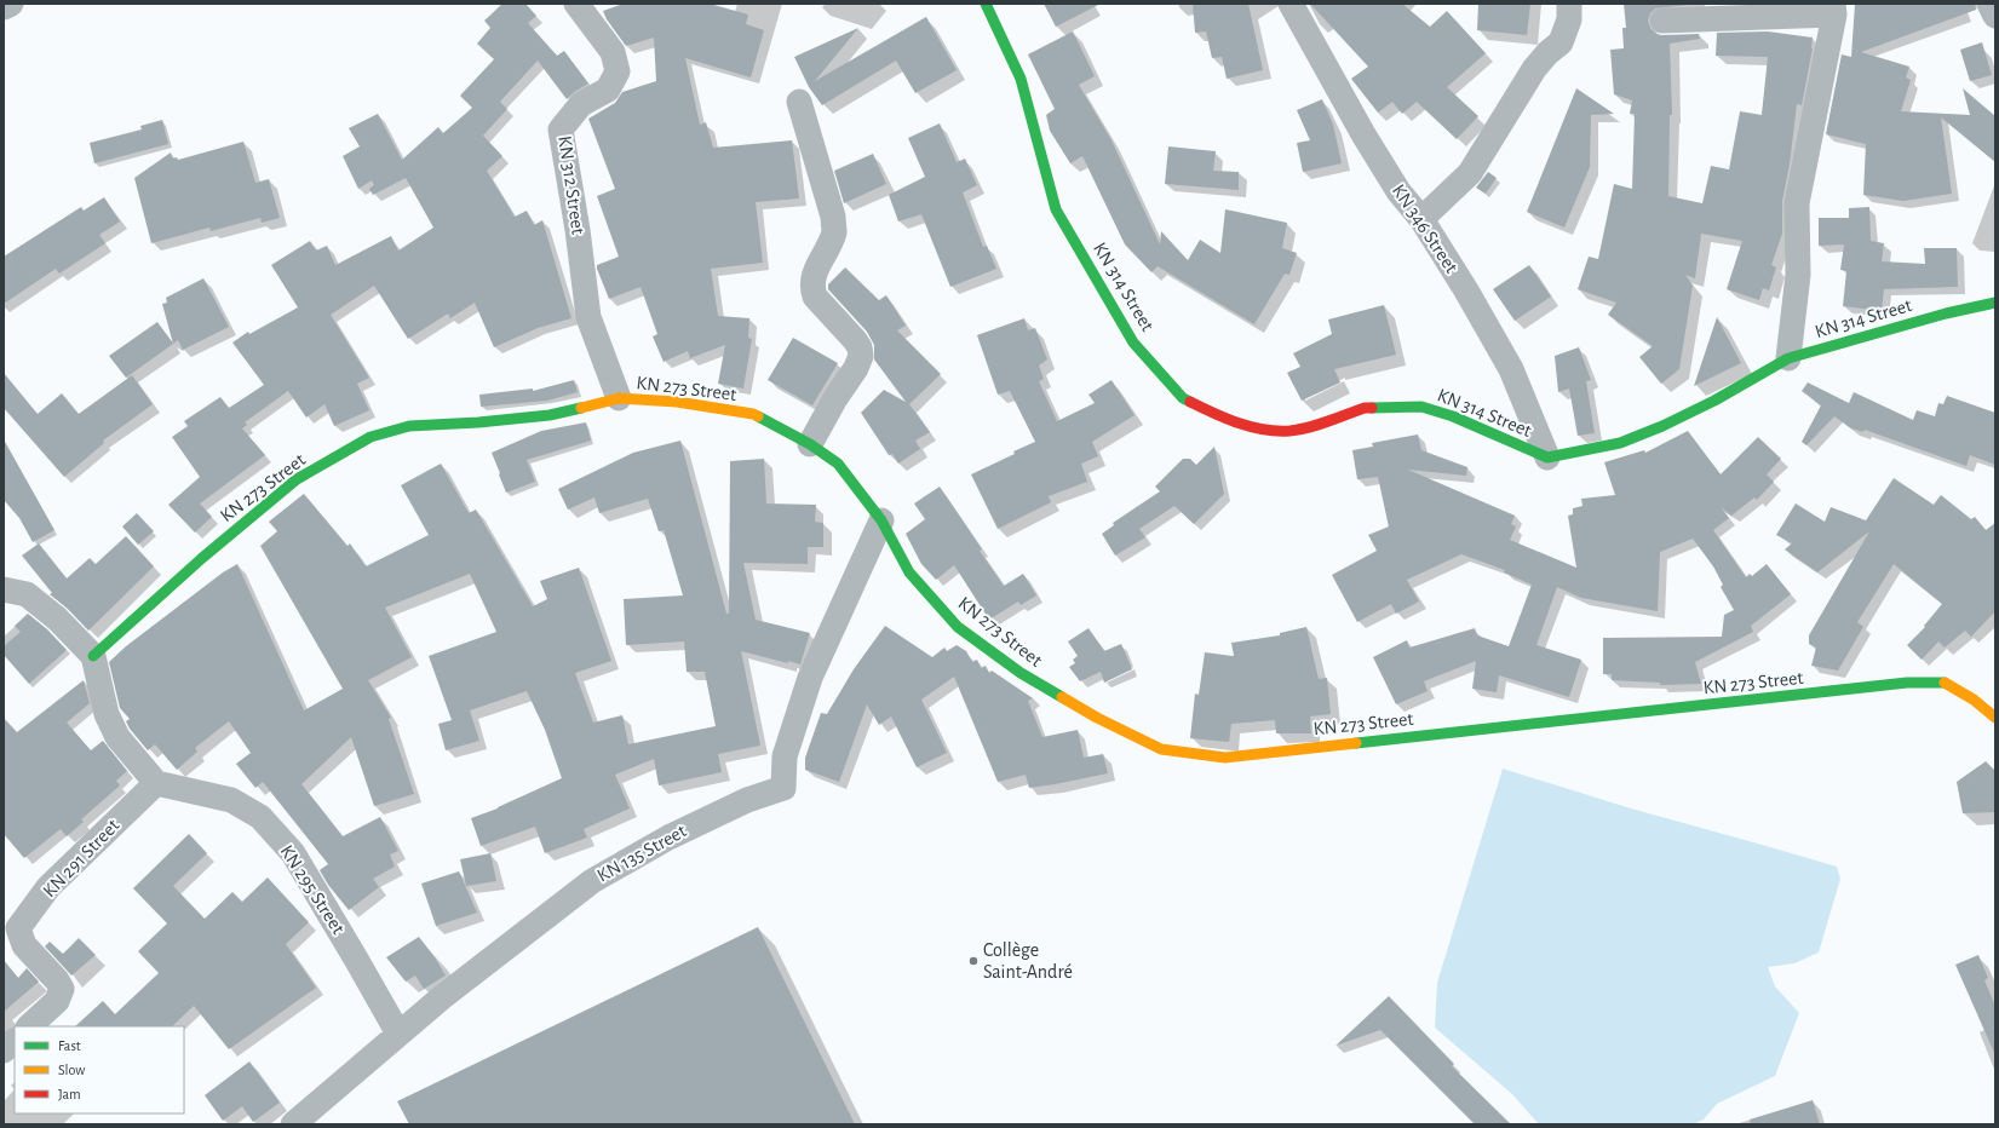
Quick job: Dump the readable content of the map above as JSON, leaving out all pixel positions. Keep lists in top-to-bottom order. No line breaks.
{"streets":{"street":["KN 312 Street","KN 346 Street","KN 314 Street","KN 273 Street","KN 135 Street","KN 291 Street","KN 295 Street"]},"crossings":[["KN 312 Street","KN 273 Street"],["KN 346 Street","KN 314 Street"],["KN 273 Street","KN 135 Street"],["KN 135 Street","KN 295 Street"],["KN 291 Street","KN 295 Street"]],"places":["Collège Saint-André"],"legend":["Fast","Slow","Jam"]}
